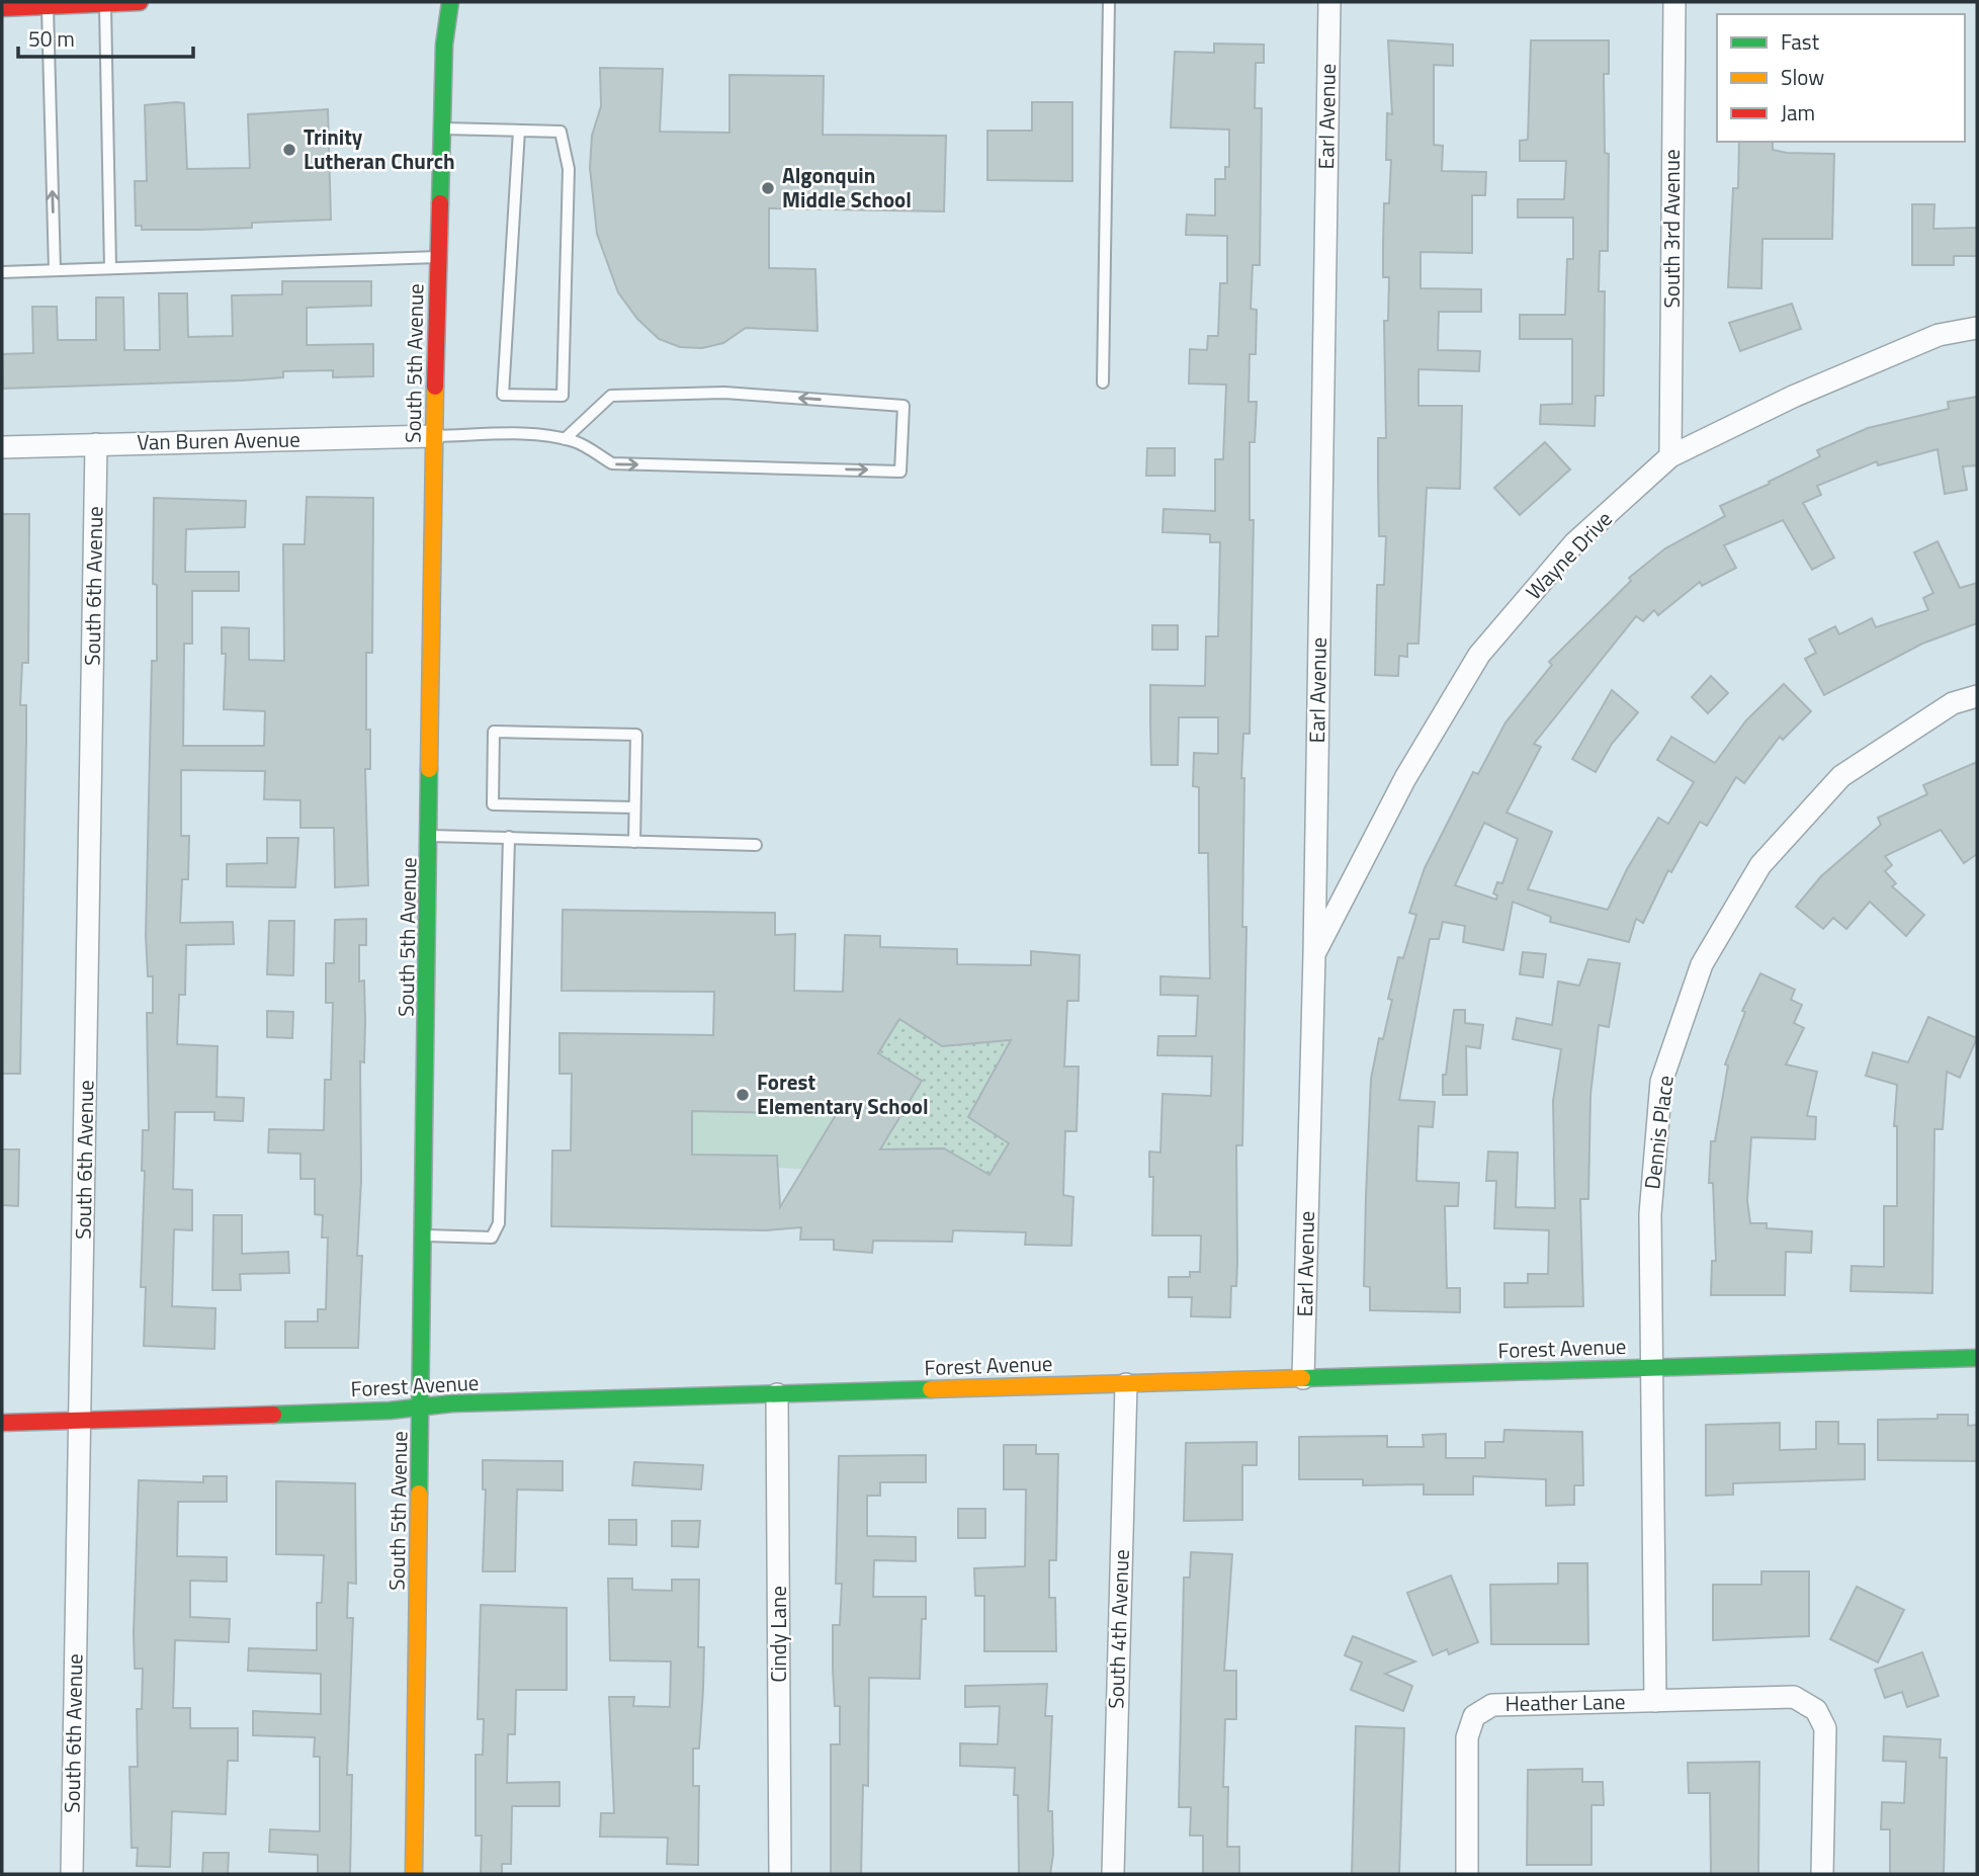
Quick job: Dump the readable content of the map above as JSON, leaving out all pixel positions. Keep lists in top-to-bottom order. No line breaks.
{"streets":{"street":["Earl Avenue","South 3rd Avenue","South 5th Avenue","Van Buren Avenue","Wayne Drive","South 6th Avenue","Dennis Place","Forest Avenue","South 4th Avenue","Cindy Lane","Heather Lane"]},"crossings":[["Earl Avenue","Wayne Drive"],["Earl Avenue","Forest Avenue"],["South 3rd Avenue","Wayne Drive"],["South 5th Avenue","Van Buren Avenue"],["South 5th Avenue","Forest Avenue"],["Van Buren Avenue","South 6th Avenue"],["South 6th Avenue","Forest Avenue"],["Dennis Place","Forest Avenue"],["Dennis Place","Heather Lane"],["Forest Avenue","South 4th Avenue"],["Forest Avenue","Cindy Lane"]],"places":["Trinity Lutheran Church","Algonquin Middle School","Forest Elementary School"],"legend":["Fast","Slow","Jam"],"scale_bar":"50 m"}
